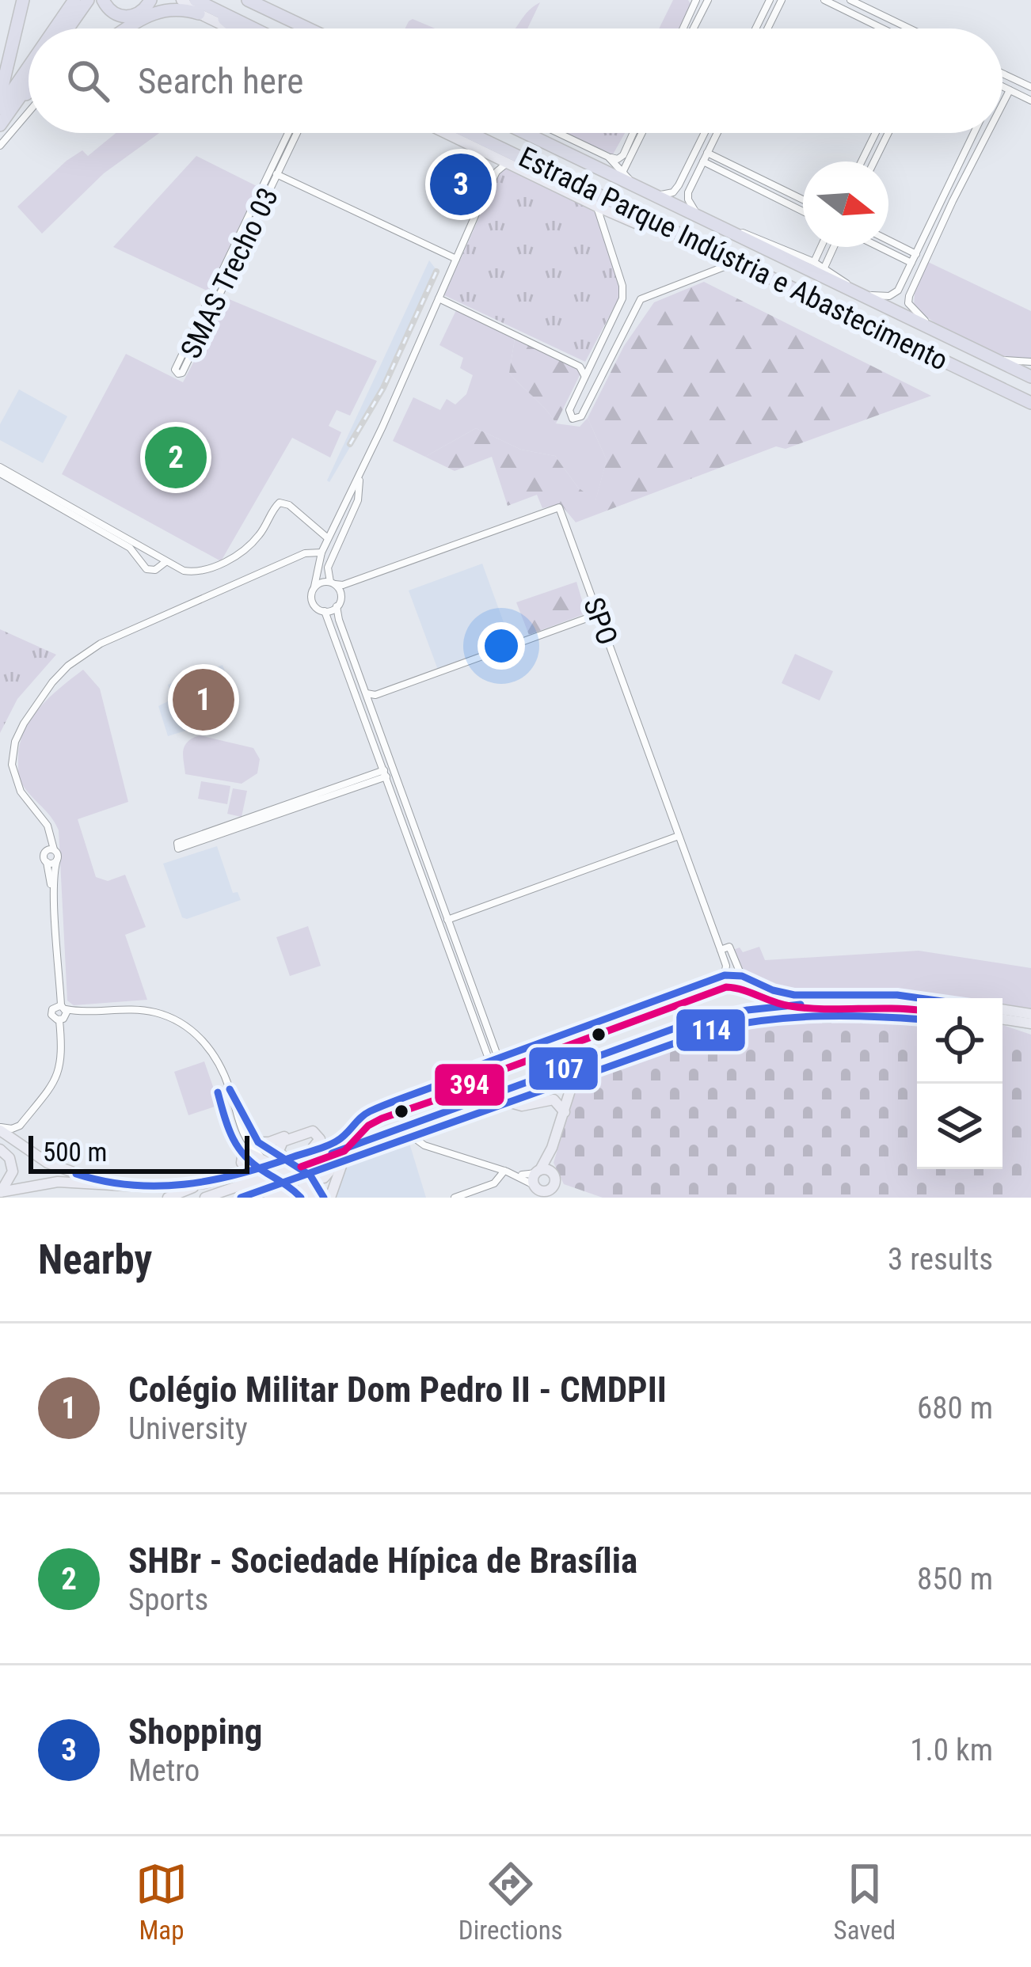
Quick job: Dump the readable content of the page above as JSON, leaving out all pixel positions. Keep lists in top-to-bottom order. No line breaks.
{"streets":{"highway":["Estrada Parque Indústria e Abastecimento"],"street":["SMAS Trecho 03","SPO"]},"lines":["transit line 107","transit line 394","transit line 114"],"scale_bar":"500 m","north":"right","page":{"search":"Search here","pins":["3","2","1"],"scale":"500 m","heading":["Nearby","3 results"],"list":[{"mark":"1","name":"Colégio Militar Dom Pedro II - CMDPII","note":"University","value":"680 m"},{"mark":"2","name":"SHBr - Sociedade Hípica de Brasília","note":"Sports","value":"850 m"},{"mark":"3","name":"Shopping","note":"Metro","value":"1.0 km"}],"nav":["Map","Directions","Saved"]}}
